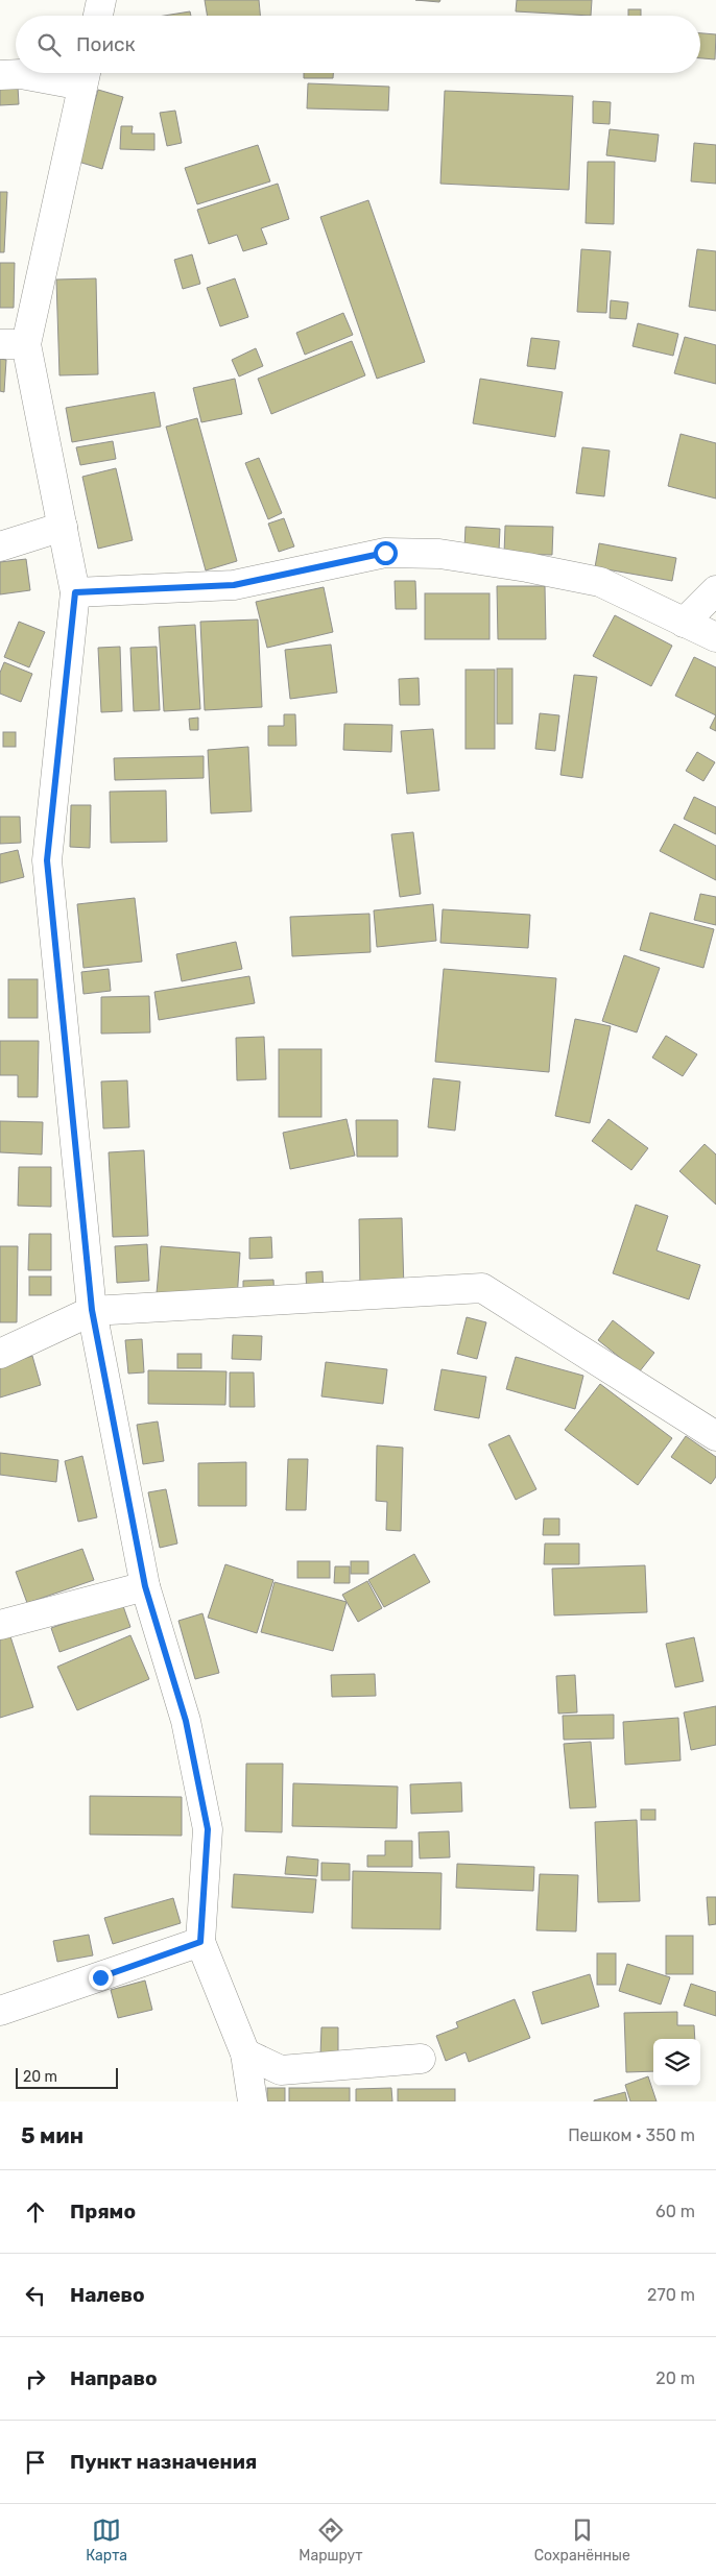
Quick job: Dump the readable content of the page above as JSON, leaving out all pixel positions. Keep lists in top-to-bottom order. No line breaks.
{"scale_bar":"20 m","page":{"search":"Поиск","scale":"20 m","heading":["5 мин","Пешком · 350 m"],"list":[["Прямо","60 m"],["Налево","270 m"],["Направо","20 m"],"Пункт назначения"],"nav":["Карта","Маршрут","Сохранённые"]}}
